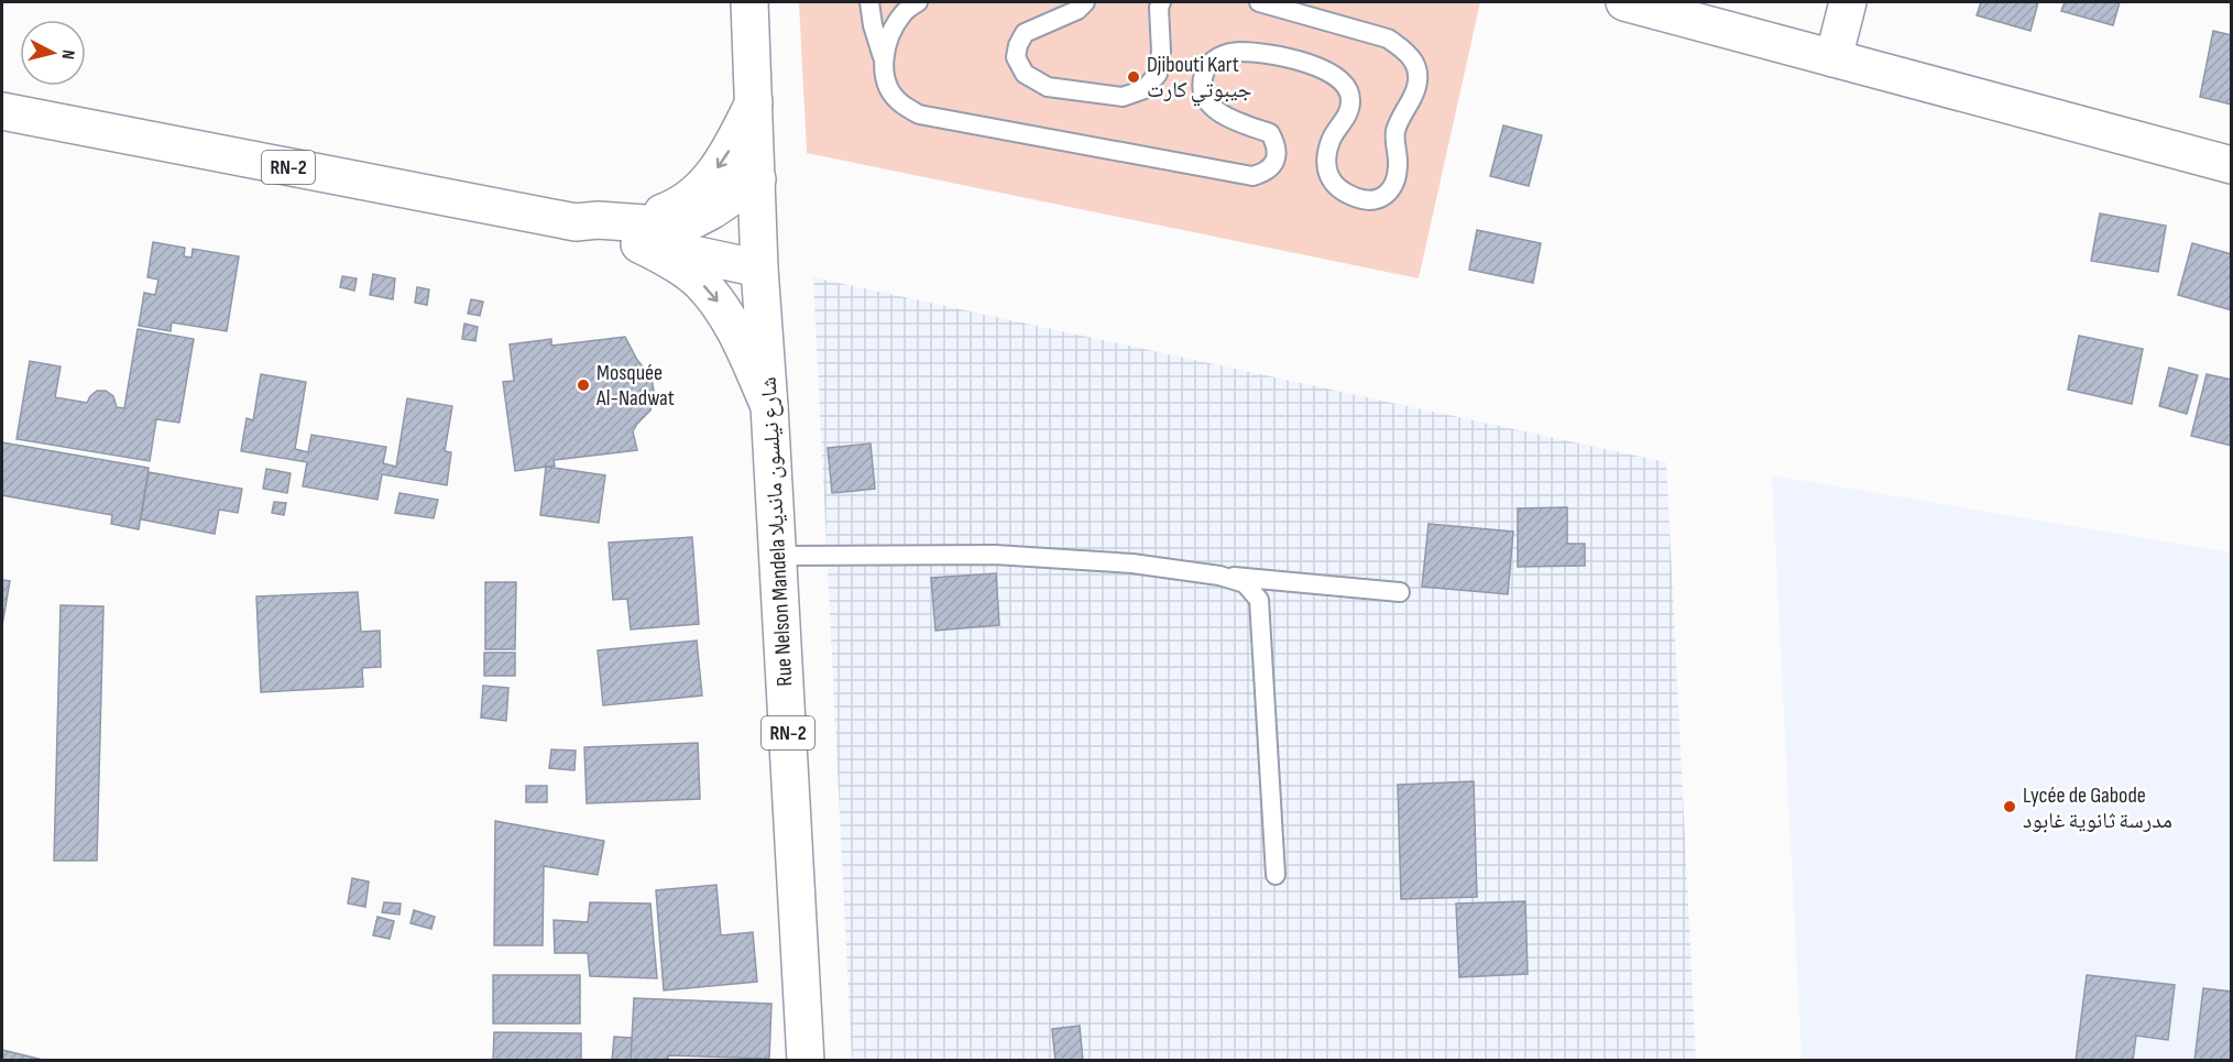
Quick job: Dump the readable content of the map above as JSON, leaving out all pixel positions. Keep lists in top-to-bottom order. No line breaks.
{"streets":{"main road":["RN-2","Rue Nelson Mandela شارع نيلسون مانديلا"]},"crossings":[["RN-2","Rue Nelson Mandela شارع نيلسون مانديلا"]],"places":["Djibouti Kart جيبوتي كارت","Mosquée Al-Nadwat","Lycée de Gabode مدرسة ثانوية غابود"],"north":"right"}
